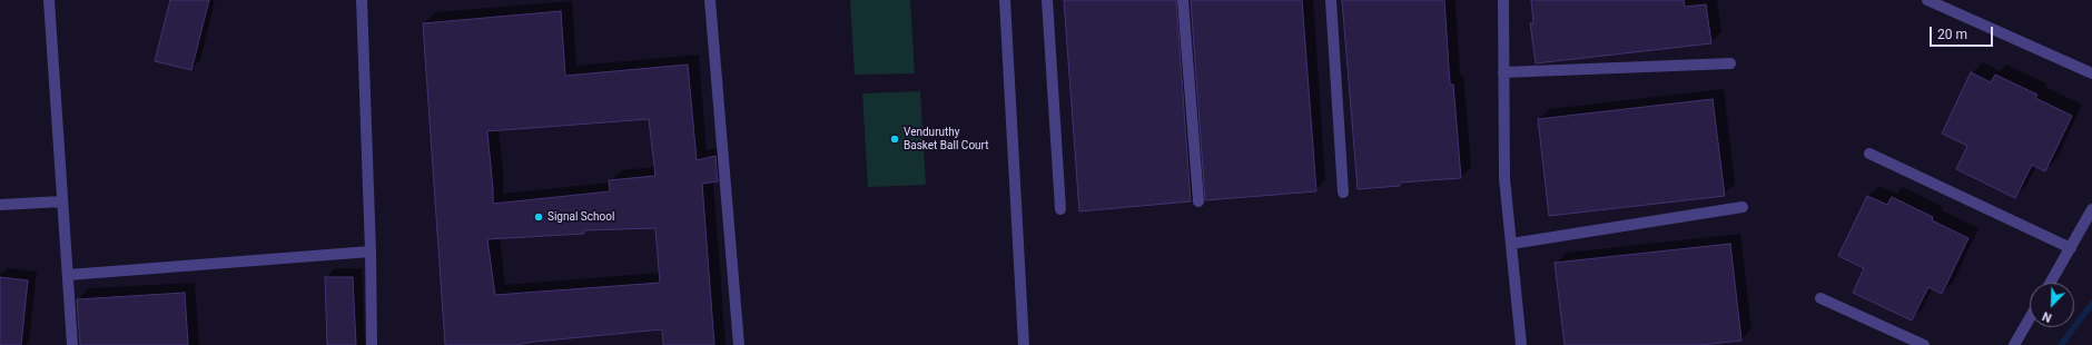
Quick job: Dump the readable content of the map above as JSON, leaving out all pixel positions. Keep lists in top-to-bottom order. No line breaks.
{"places":["Venduruthy Basket Ball Court","Signal School"],"scale_bar":"20 m","north":"bottom left"}
